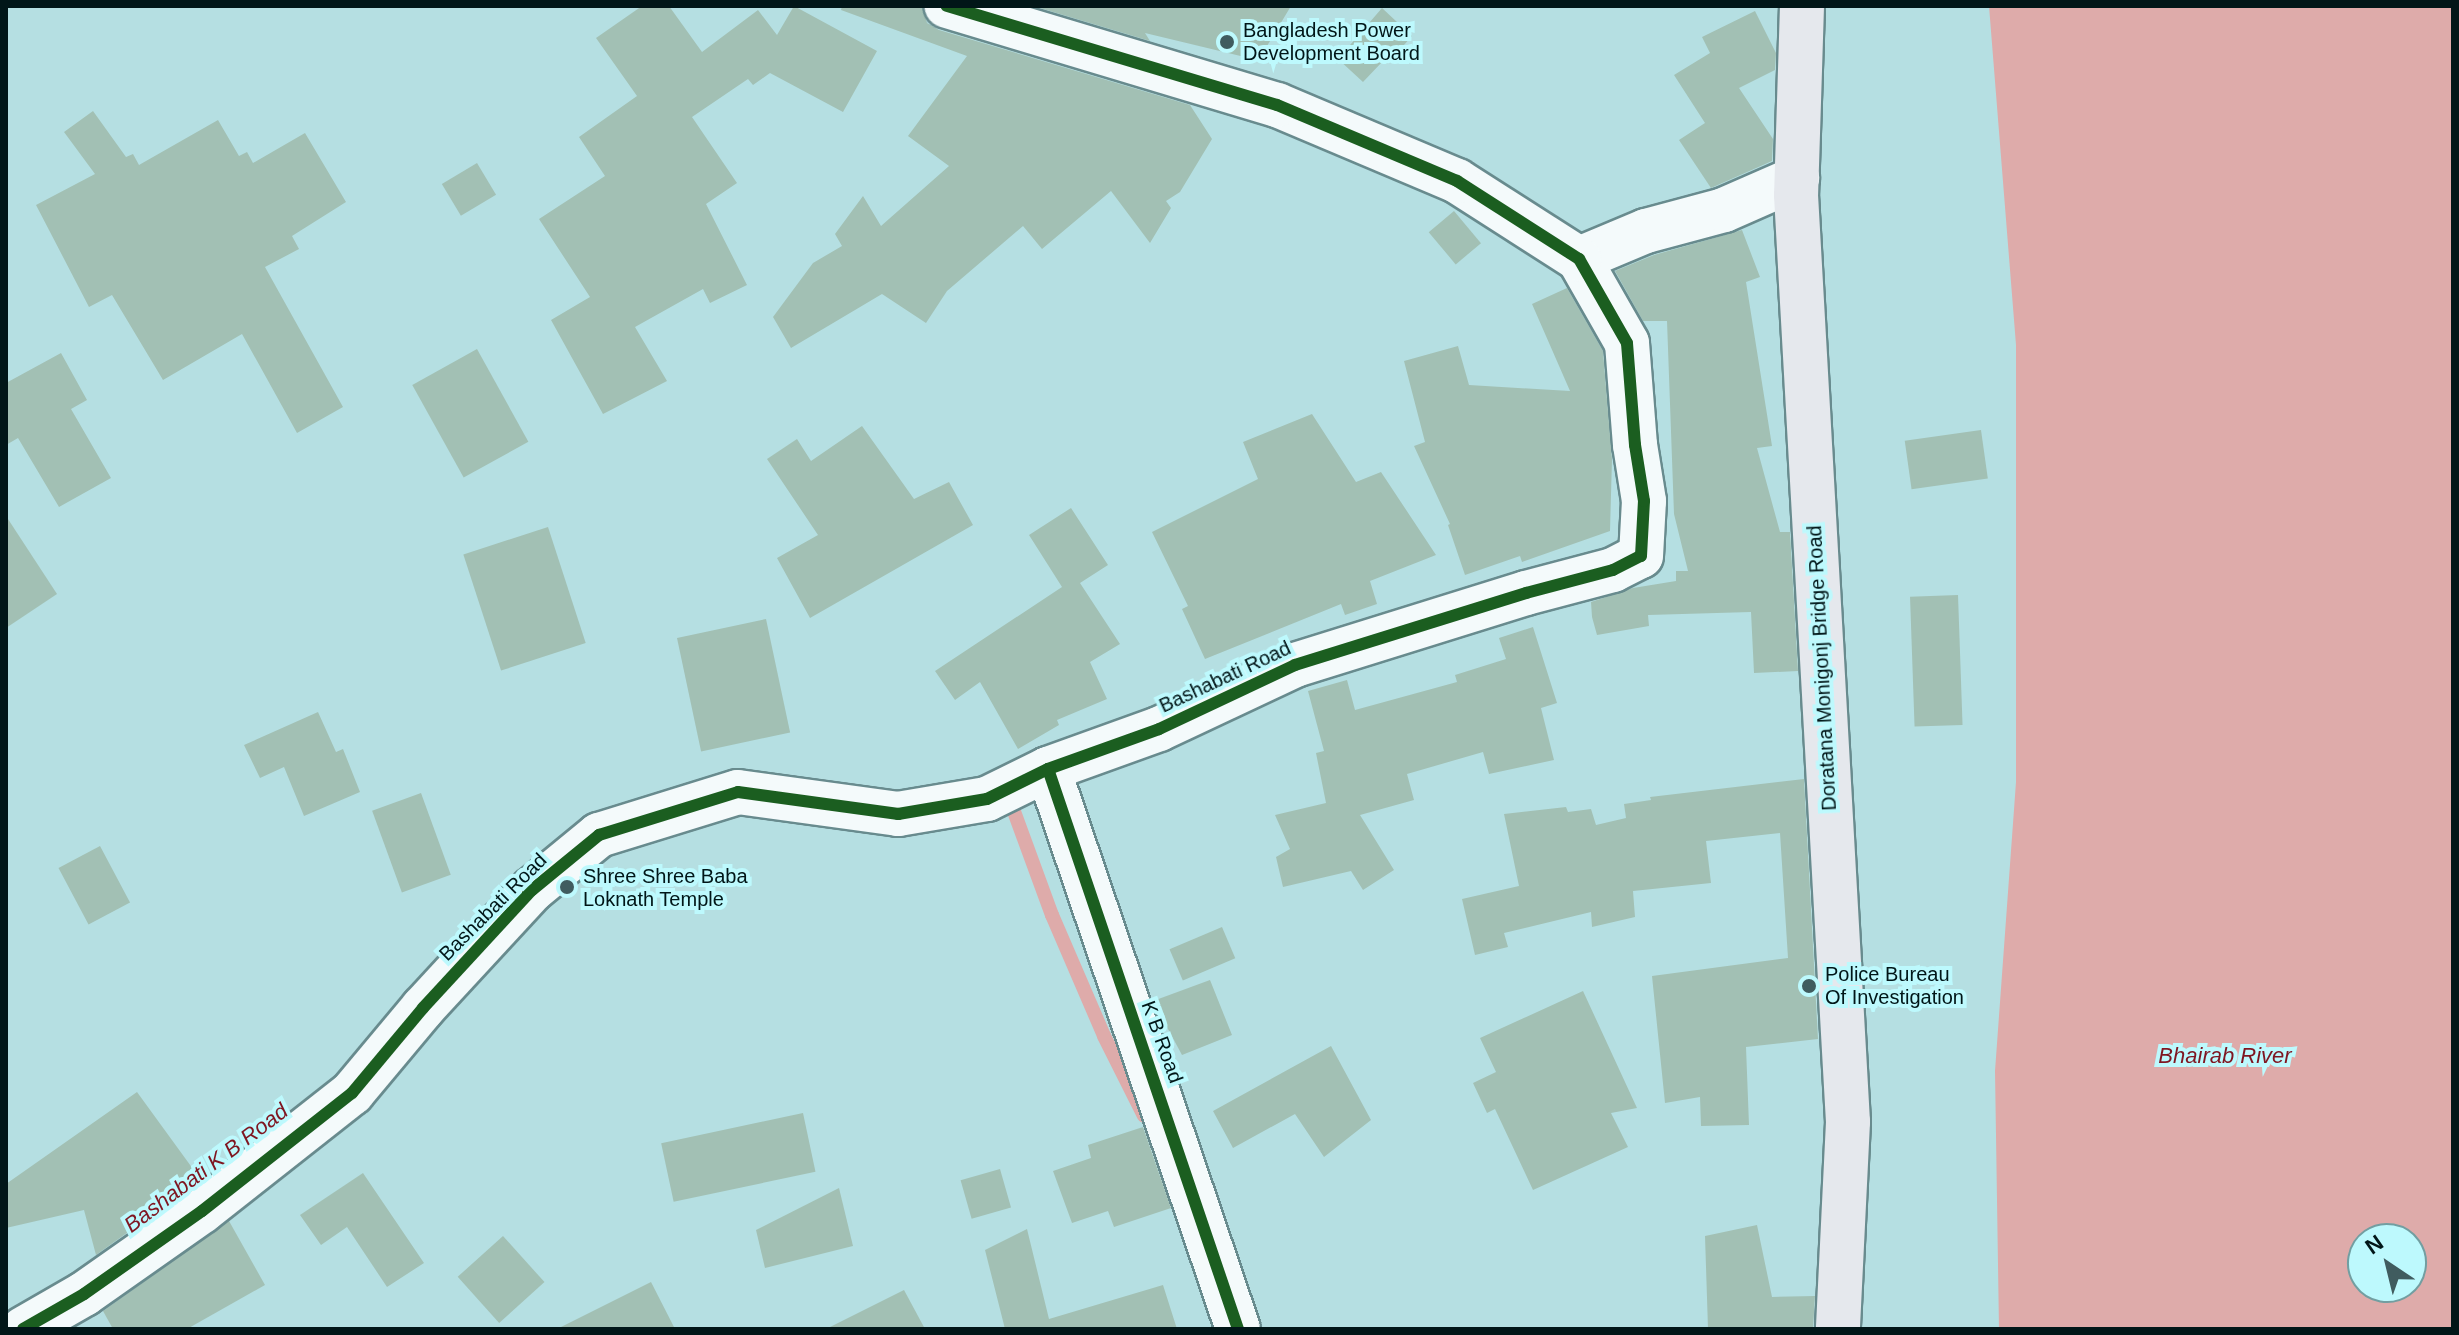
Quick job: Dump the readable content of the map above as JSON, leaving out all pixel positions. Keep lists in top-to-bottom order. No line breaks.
{"streets":{"main road":["Doratana Monigonj Bridge Road"],"street":["Bashabati Road","K B Road"]},"crossings":[["Bashabati Road","K B Road"]],"water":["Bhairab River","Bashabati K B Road"],"places":["Bangladesh Power Development Board","Shree Shree Baba Loknath Temple","Police Bureau Of Investigation"],"north":"top left"}
